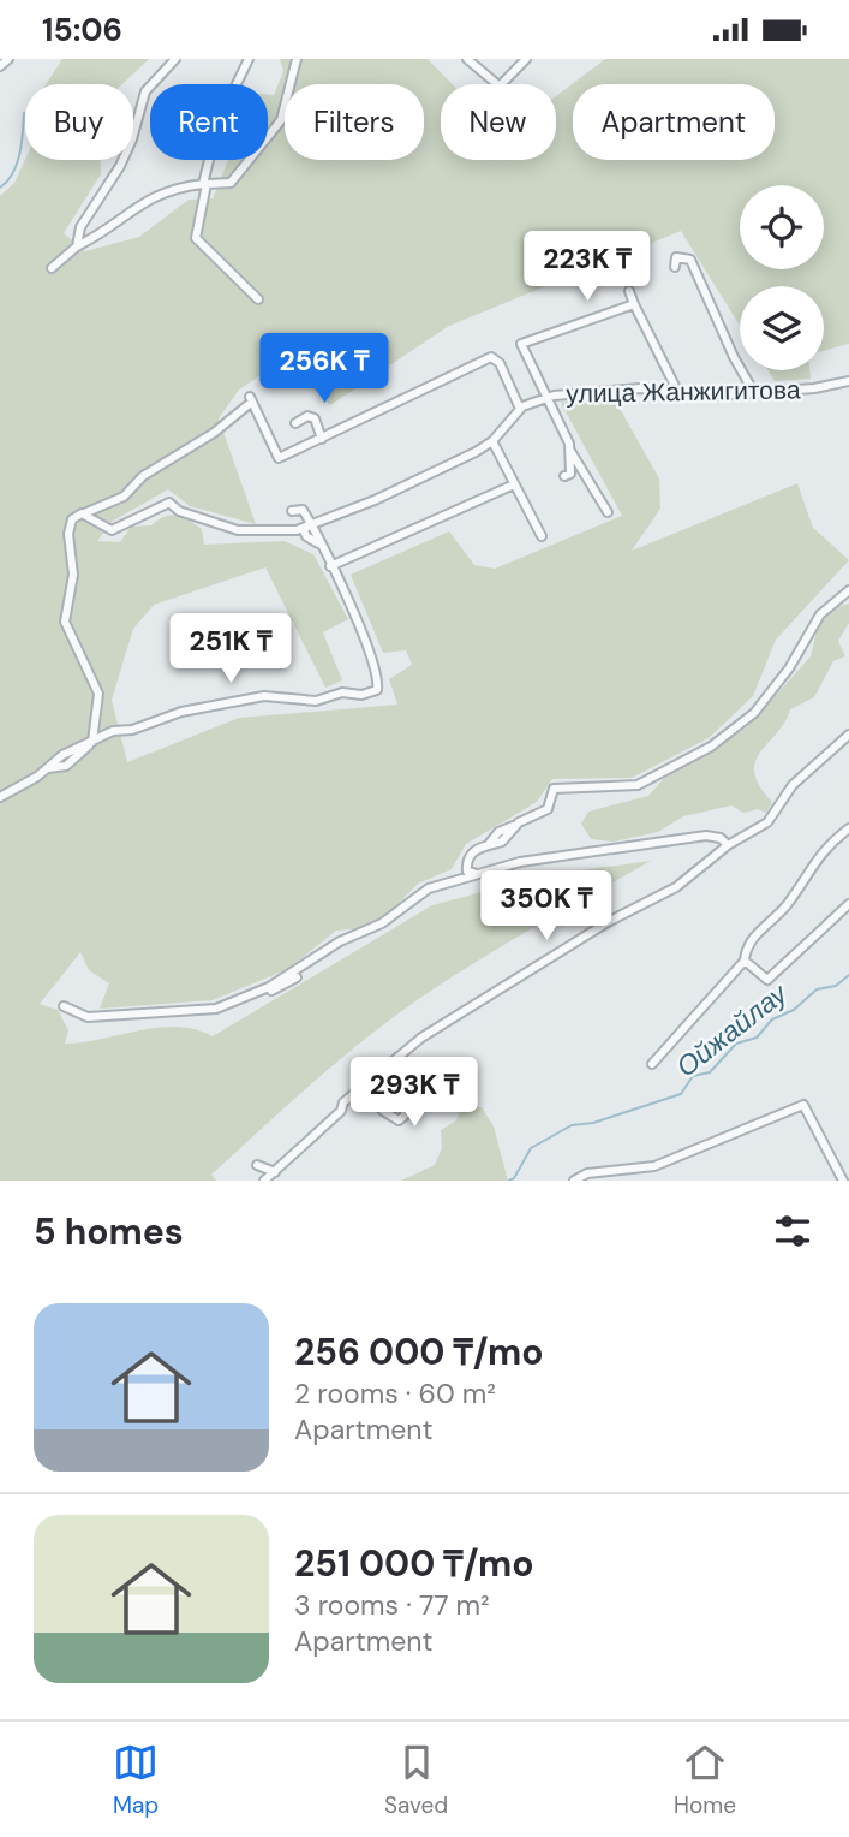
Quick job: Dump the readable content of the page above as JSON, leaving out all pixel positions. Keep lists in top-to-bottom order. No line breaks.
{"streets":{"street":["улица Жанжигитова"]},"water":["Ойжайлау"],"page":{"status":"15:06","chip":["Buy","Rent","Filters","New","Apartment"],"price":["223K ₸","256K ₸","251K ₸","350K ₸","293K ₸"],"heading":"5 homes","list":[{"name":"256 000 ₸/mo","note":"2 rooms · 60 m² · Apartment"},{"name":"251 000 ₸/mo","note":"3 rooms · 77 m² · Apartment"}],"tabs":["Map","Saved","Home"]}}
